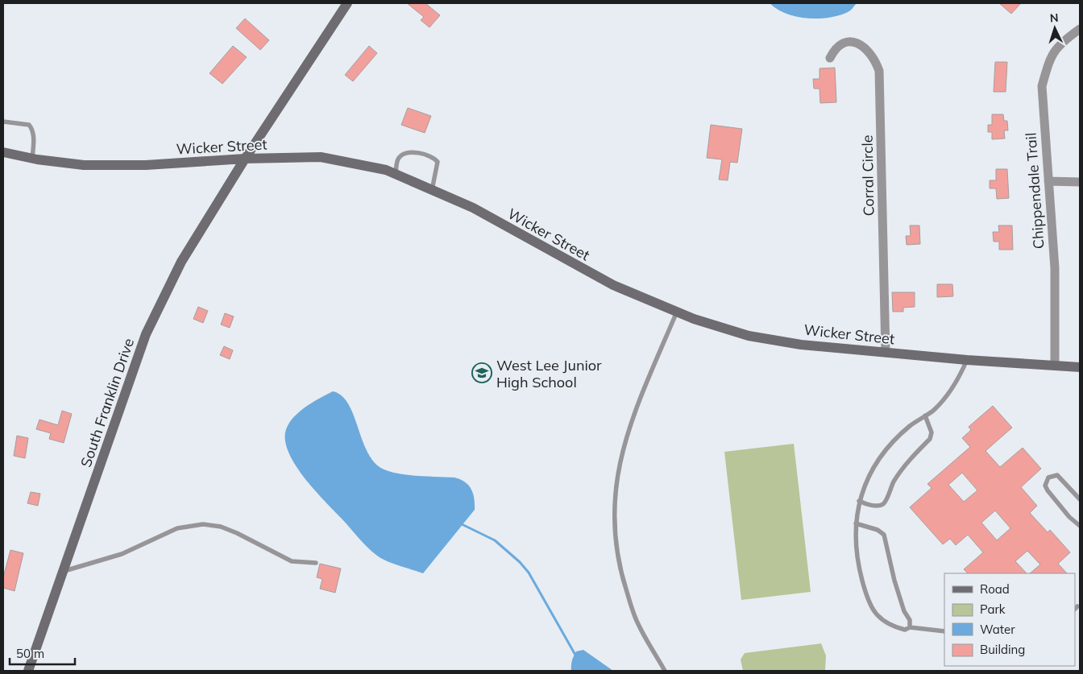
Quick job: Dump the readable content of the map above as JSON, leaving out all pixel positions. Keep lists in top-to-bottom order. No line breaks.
{"streets":{"main road":["Wicker Street","South Franklin Drive"],"street":["Corral Circle","Chippendale Trail"]},"crossings":[["Wicker Street","Corral Circle"],["Wicker Street","Chippendale Trail"],["Wicker Street","South Franklin Drive"]],"places":{"school or university":["West Lee Junior High School"]},"legend":["Road","Park","Water","Building"],"scale_bar":"50 m","north":"top"}
